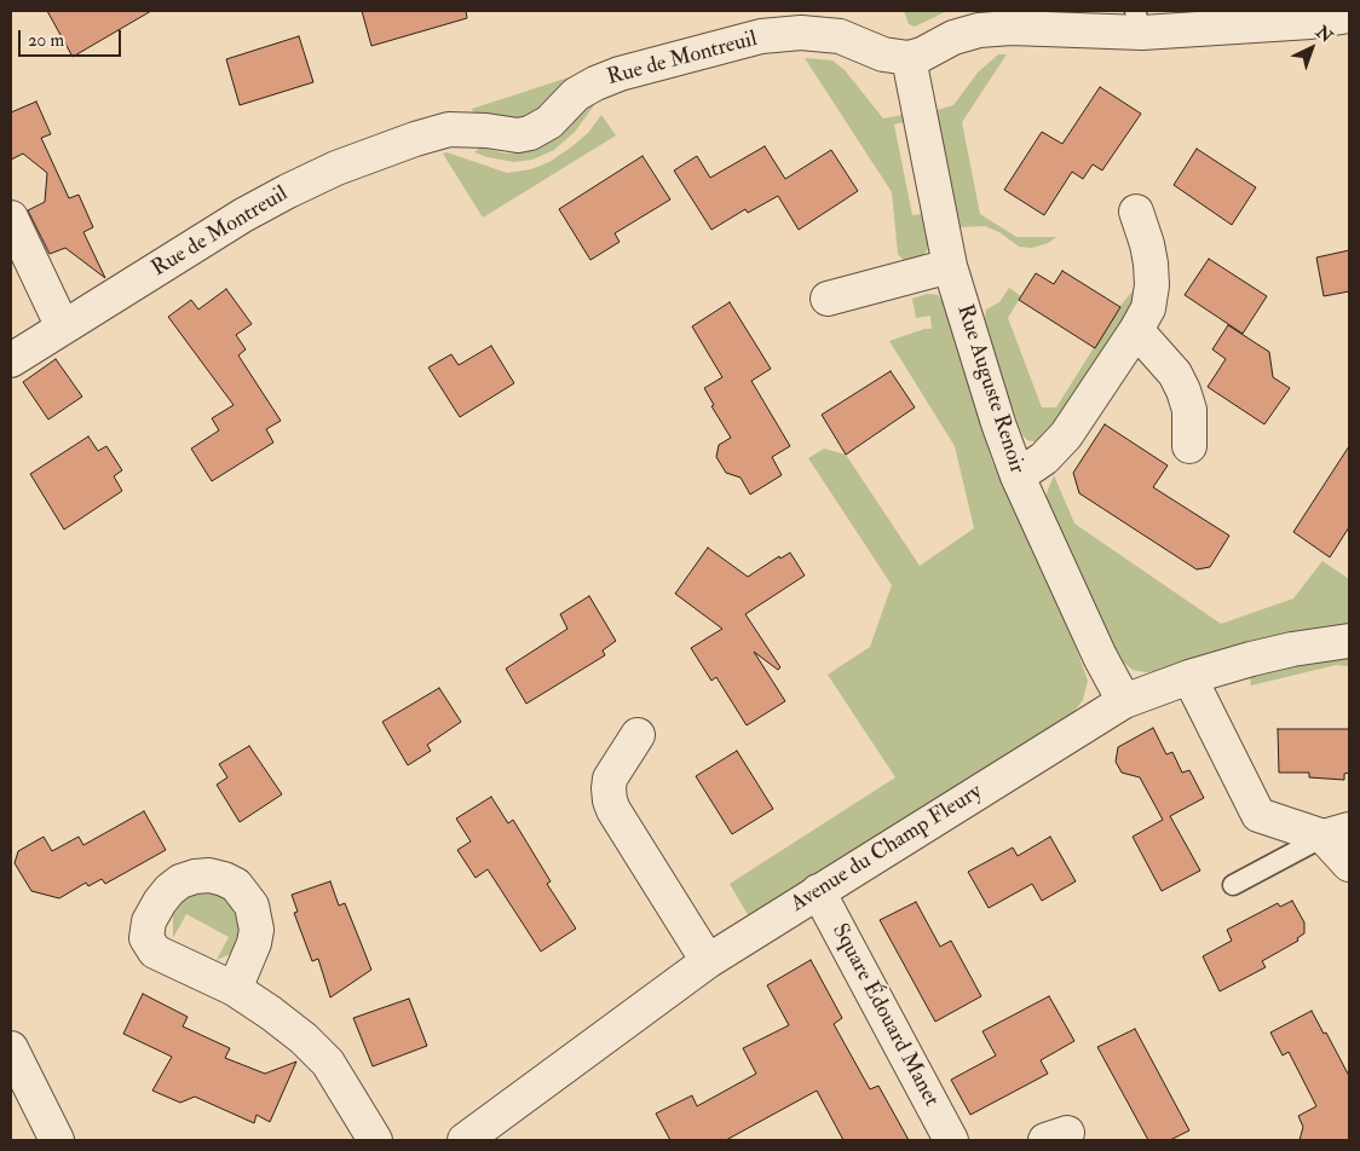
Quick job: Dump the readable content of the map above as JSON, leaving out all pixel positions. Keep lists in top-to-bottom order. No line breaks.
{"streets":{"street":["Rue de Montreuil","Rue Auguste Renoir","Avenue du Champ Fleury","Square Édouard Manet"]},"crossings":[["Rue de Montreuil","Rue Auguste Renoir"],["Rue Auguste Renoir","Avenue du Champ Fleury"],["Avenue du Champ Fleury","Square Édouard Manet"]],"scale_bar":"20 m","north":"top right"}
